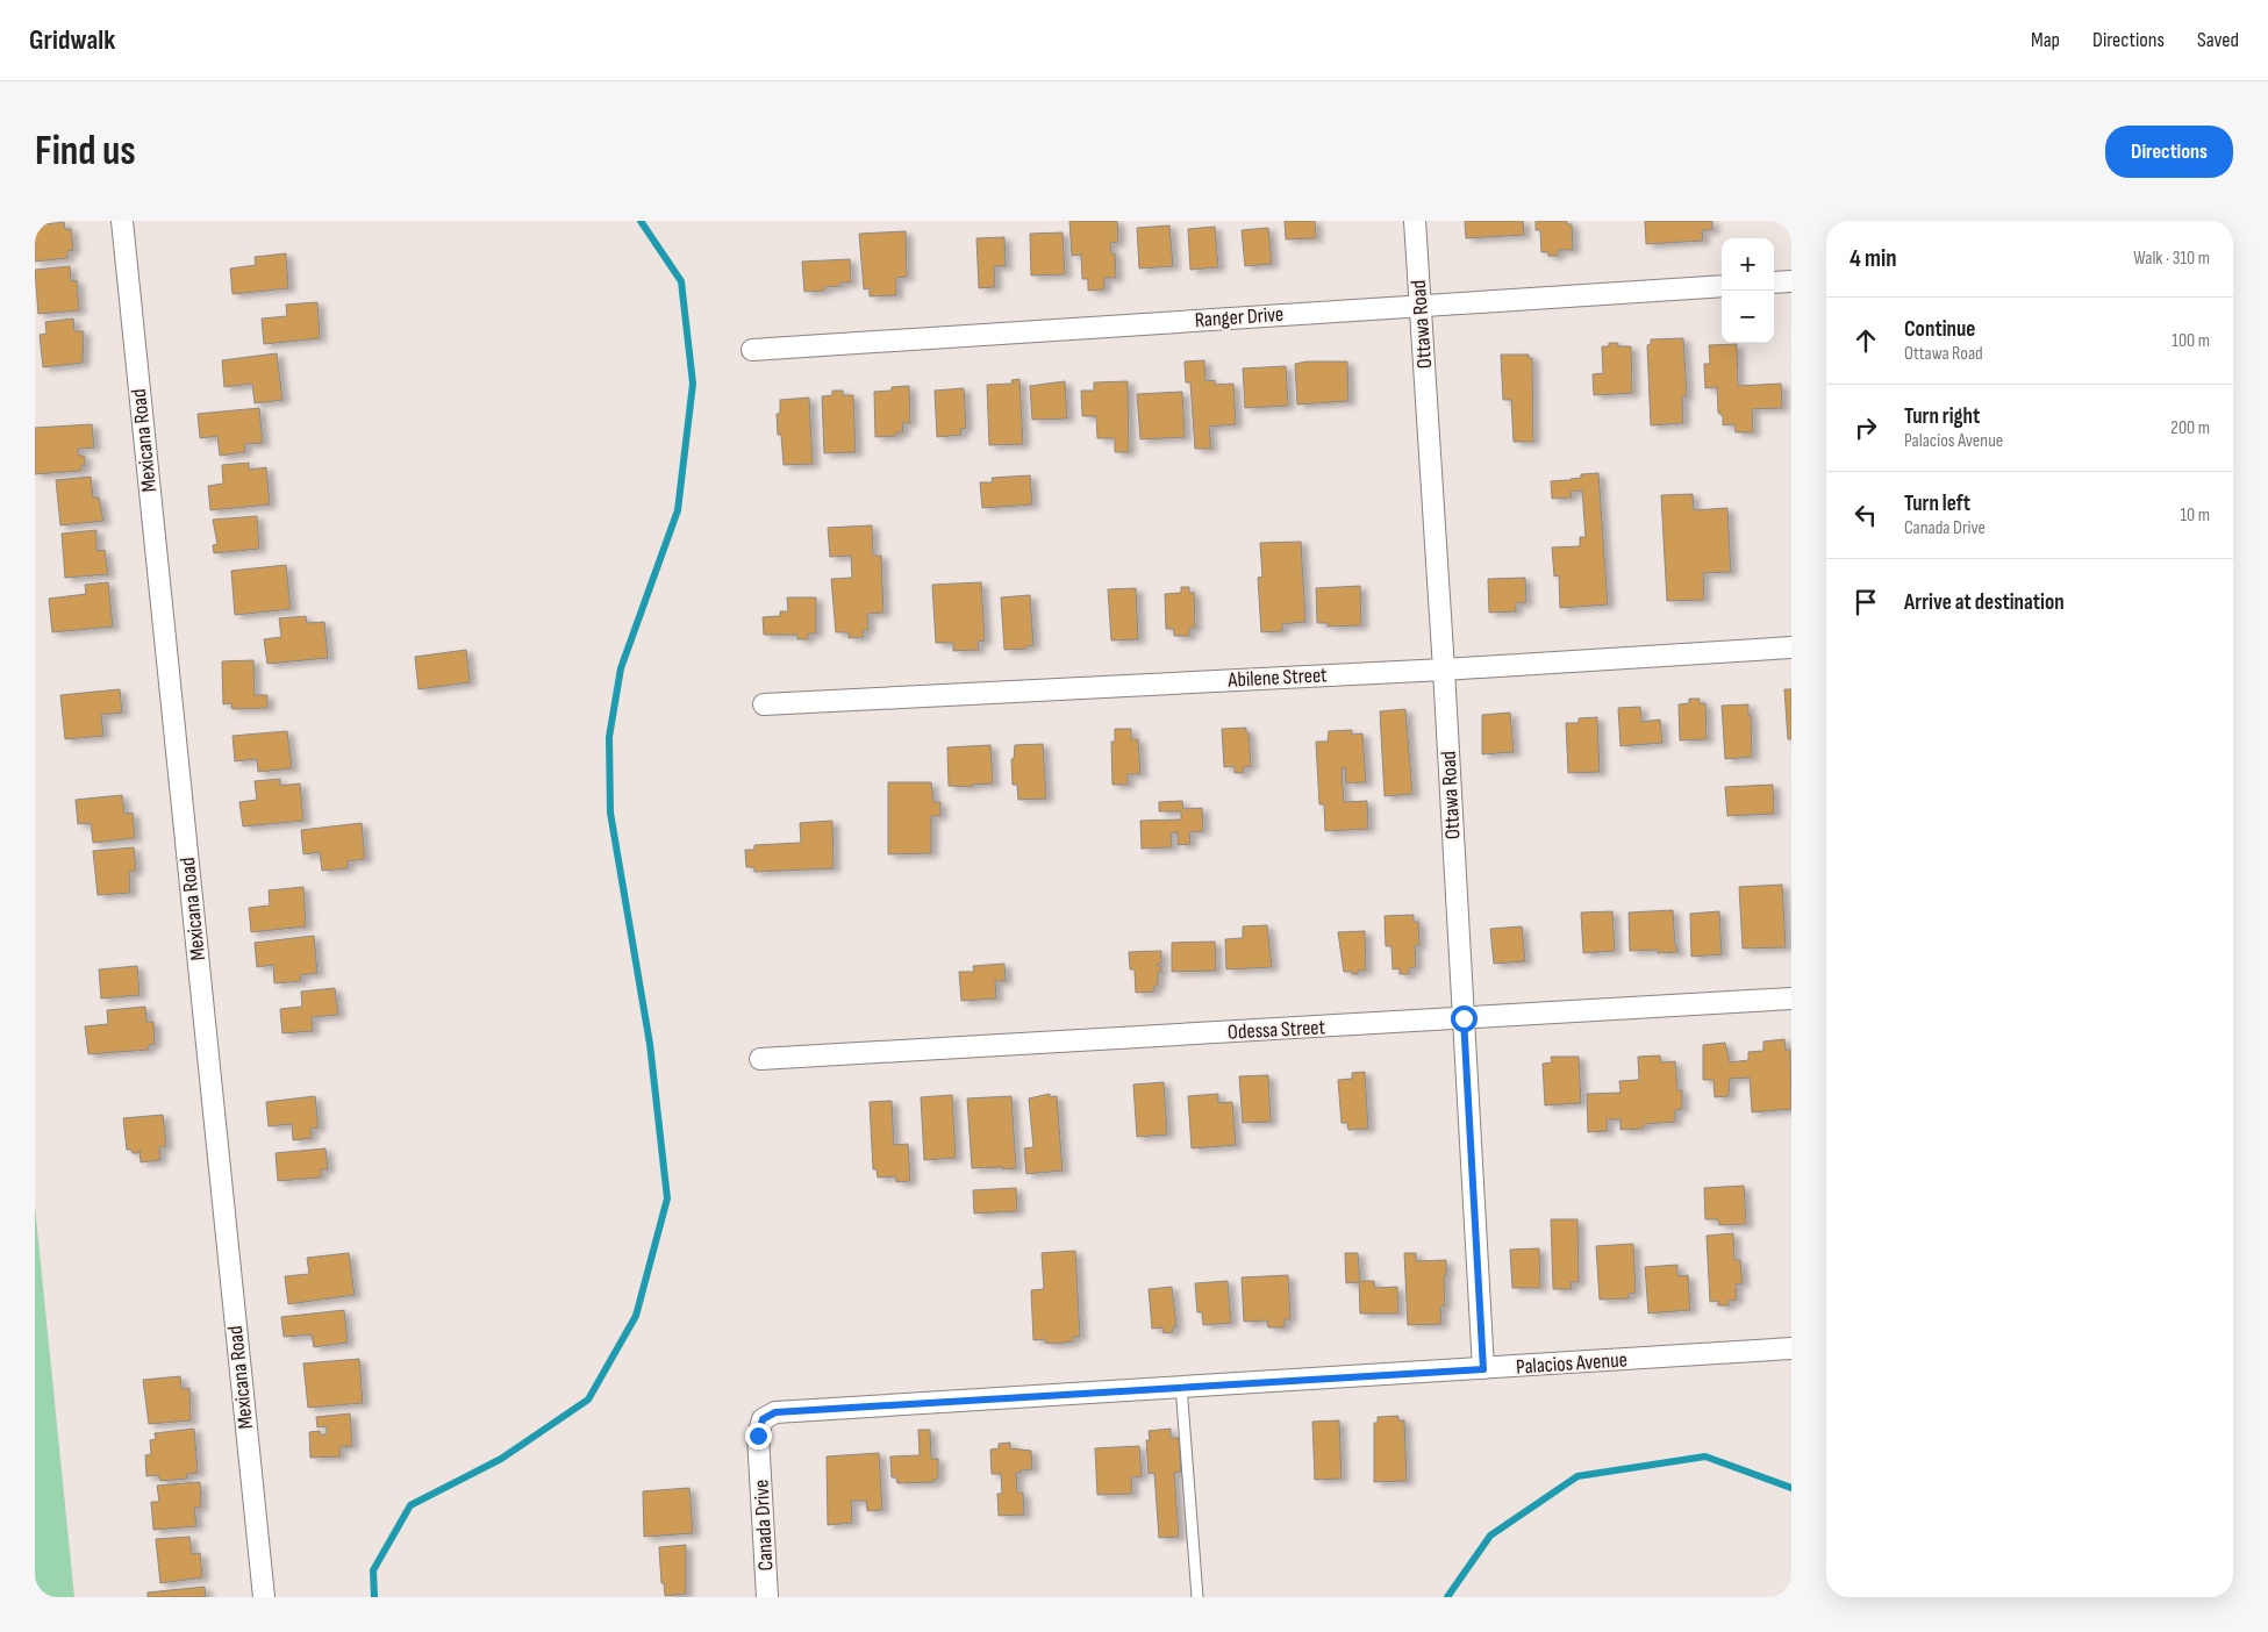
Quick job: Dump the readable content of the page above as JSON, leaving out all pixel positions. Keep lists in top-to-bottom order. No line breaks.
{"streets":{"street":["Ranger Drive","Ottawa Road","Mexicana Road","Abilene Street","Odessa Street","Palacios Avenue","Canada Drive"]},"crossings":[["Ranger Drive","Ottawa Road"],["Ottawa Road","Abilene Street"],["Ottawa Road","Odessa Street"],["Ottawa Road","Palacios Avenue"],["Palacios Avenue","Canada Drive"]],"page":{"header":"Gridwalk","nav":["Map","Directions","Saved"],"buttons":"Directions","title":"Find us","heading":["4 min","Walk · 310 m"],"map_buttons":["+","−"],"list":[["Continue","Ottawa Road","100 m"],["Turn right","Palacios Avenue","200 m"],["Turn left","Canada Drive","10 m"],"Arrive at destination"]}}
